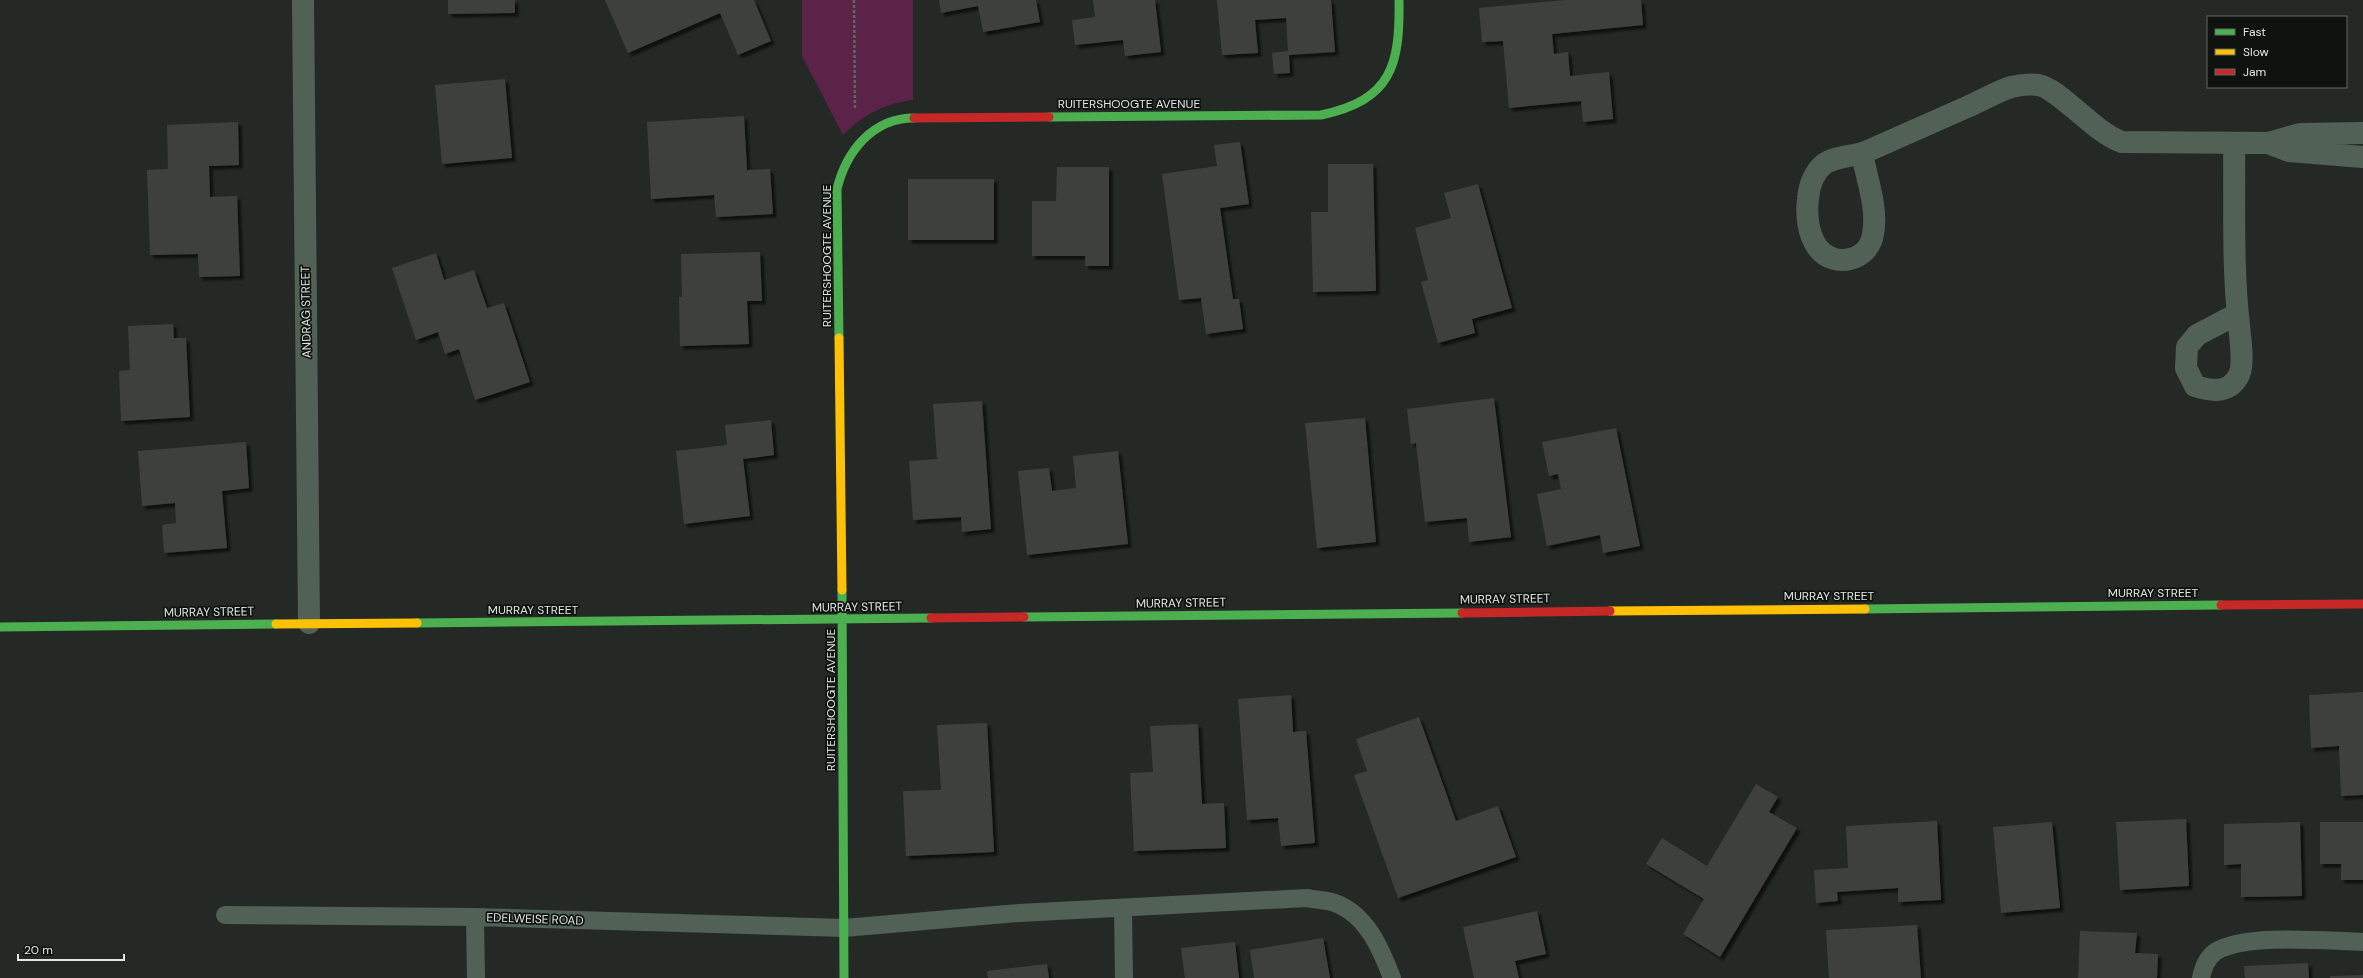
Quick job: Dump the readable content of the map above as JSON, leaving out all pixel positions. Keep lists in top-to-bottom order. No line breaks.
{"streets":{"street":["RUITERSHOOGTE AVENUE","ANDRAG STREET","MURRAY STREET"],"lane":["EDELWEISE ROAD"]},"crossings":[["RUITERSHOOGTE AVENUE","MURRAY STREET"],["RUITERSHOOGTE AVENUE","EDELWEISE ROAD"],["ANDRAG STREET","MURRAY STREET"]],"legend":["Fast","Slow","Jam"],"scale_bar":"20 m"}
